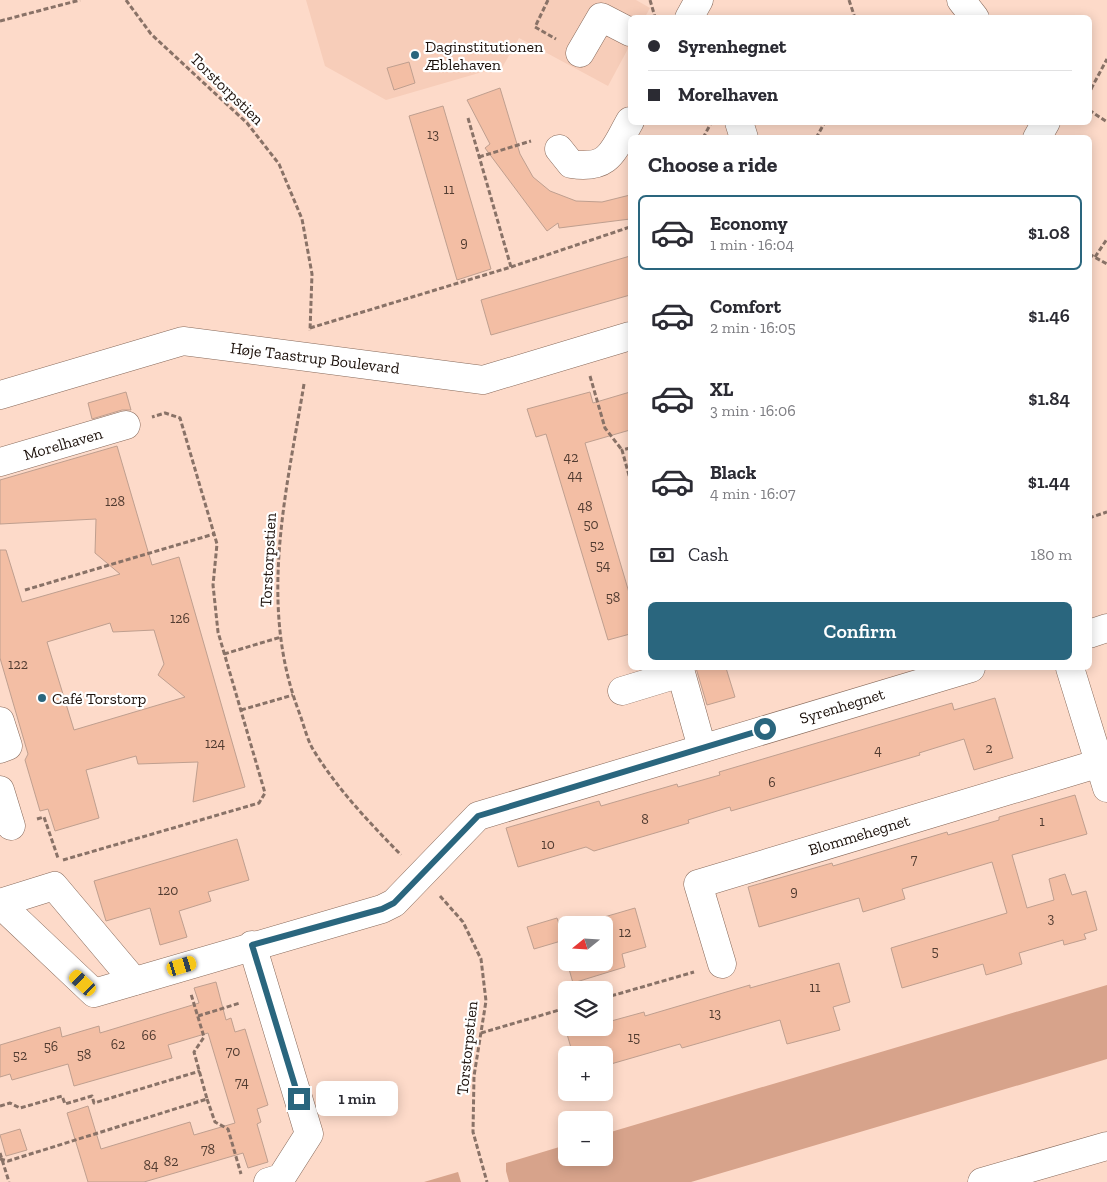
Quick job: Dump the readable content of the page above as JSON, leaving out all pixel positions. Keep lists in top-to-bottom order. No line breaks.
{"streets":{"street":["Høje Taastrup Boulevard","Morelhaven","Syrenhegnet","Blommehegnet"],"path":["Torstorpstien"]},"crossings":[["Torstorpstien","Høje Taastrup Boulevard"],["Torstorpstien","Syrenhegnet"]],"places":["Daginstitutionen Æblehaven","Café Torstorp"],"house_numbers":["13","11","9","42","44","128","48","50","52","54","58","126","122","124","2","4","6","8","1","10","7","120","9","3","12","5","11","13","66","15","62","56","70","58","52","74","78","82","84"],"north":"left","page":{"banner":["Syrenhegnet","Morelhaven"],"heading":"Choose a ride","list":[{"name":"Economy","note":"1 min · 16:04","value":"$1.08"},{"name":"Comfort","note":"2 min · 16:05","value":"$1.46"},{"name":"XL","note":"3 min · 16:06","value":"$1.84"},{"name":"Black","note":"4 min · 16:07","value":"$1.44"}],"pay":["Cash","180 m"],"buttons":"Confirm","map_buttons":["+","−"],"bubble":"1 min"}}
